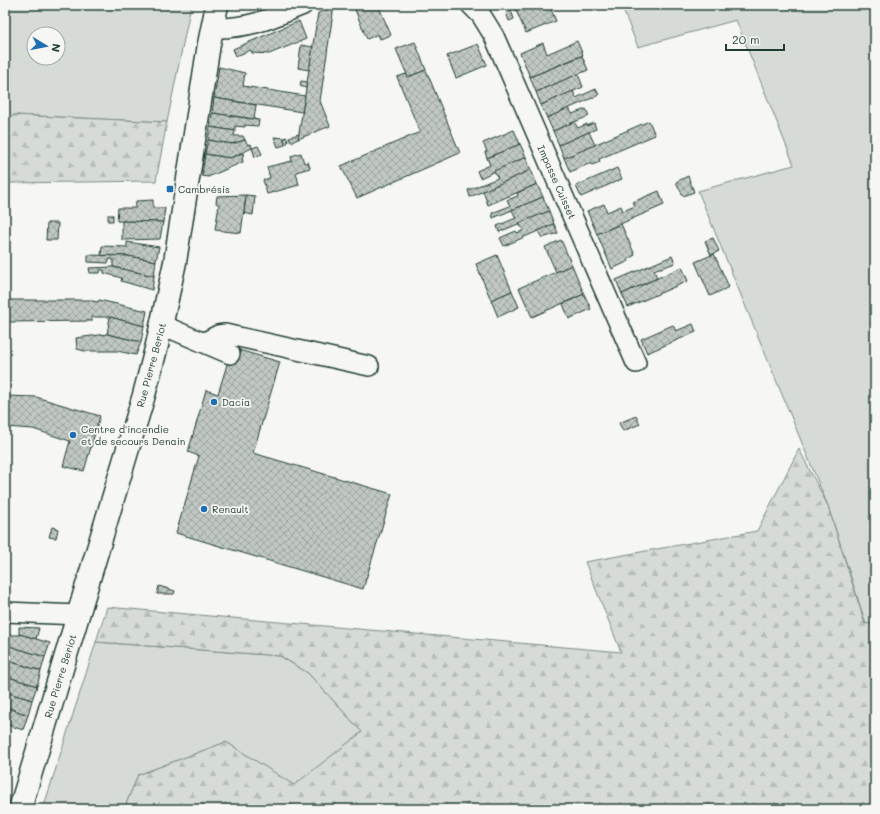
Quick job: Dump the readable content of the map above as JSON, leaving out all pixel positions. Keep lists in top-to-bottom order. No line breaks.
{"streets":{"main road":["Rue Pierre Beriot"],"street":["Impasse Cuisset"]},"places":{"transit":["Cambrésis"],"other":["Dacia","Centre d'incendie et de secours Denain","Renault"]},"scale_bar":"20 m","north":"right"}
